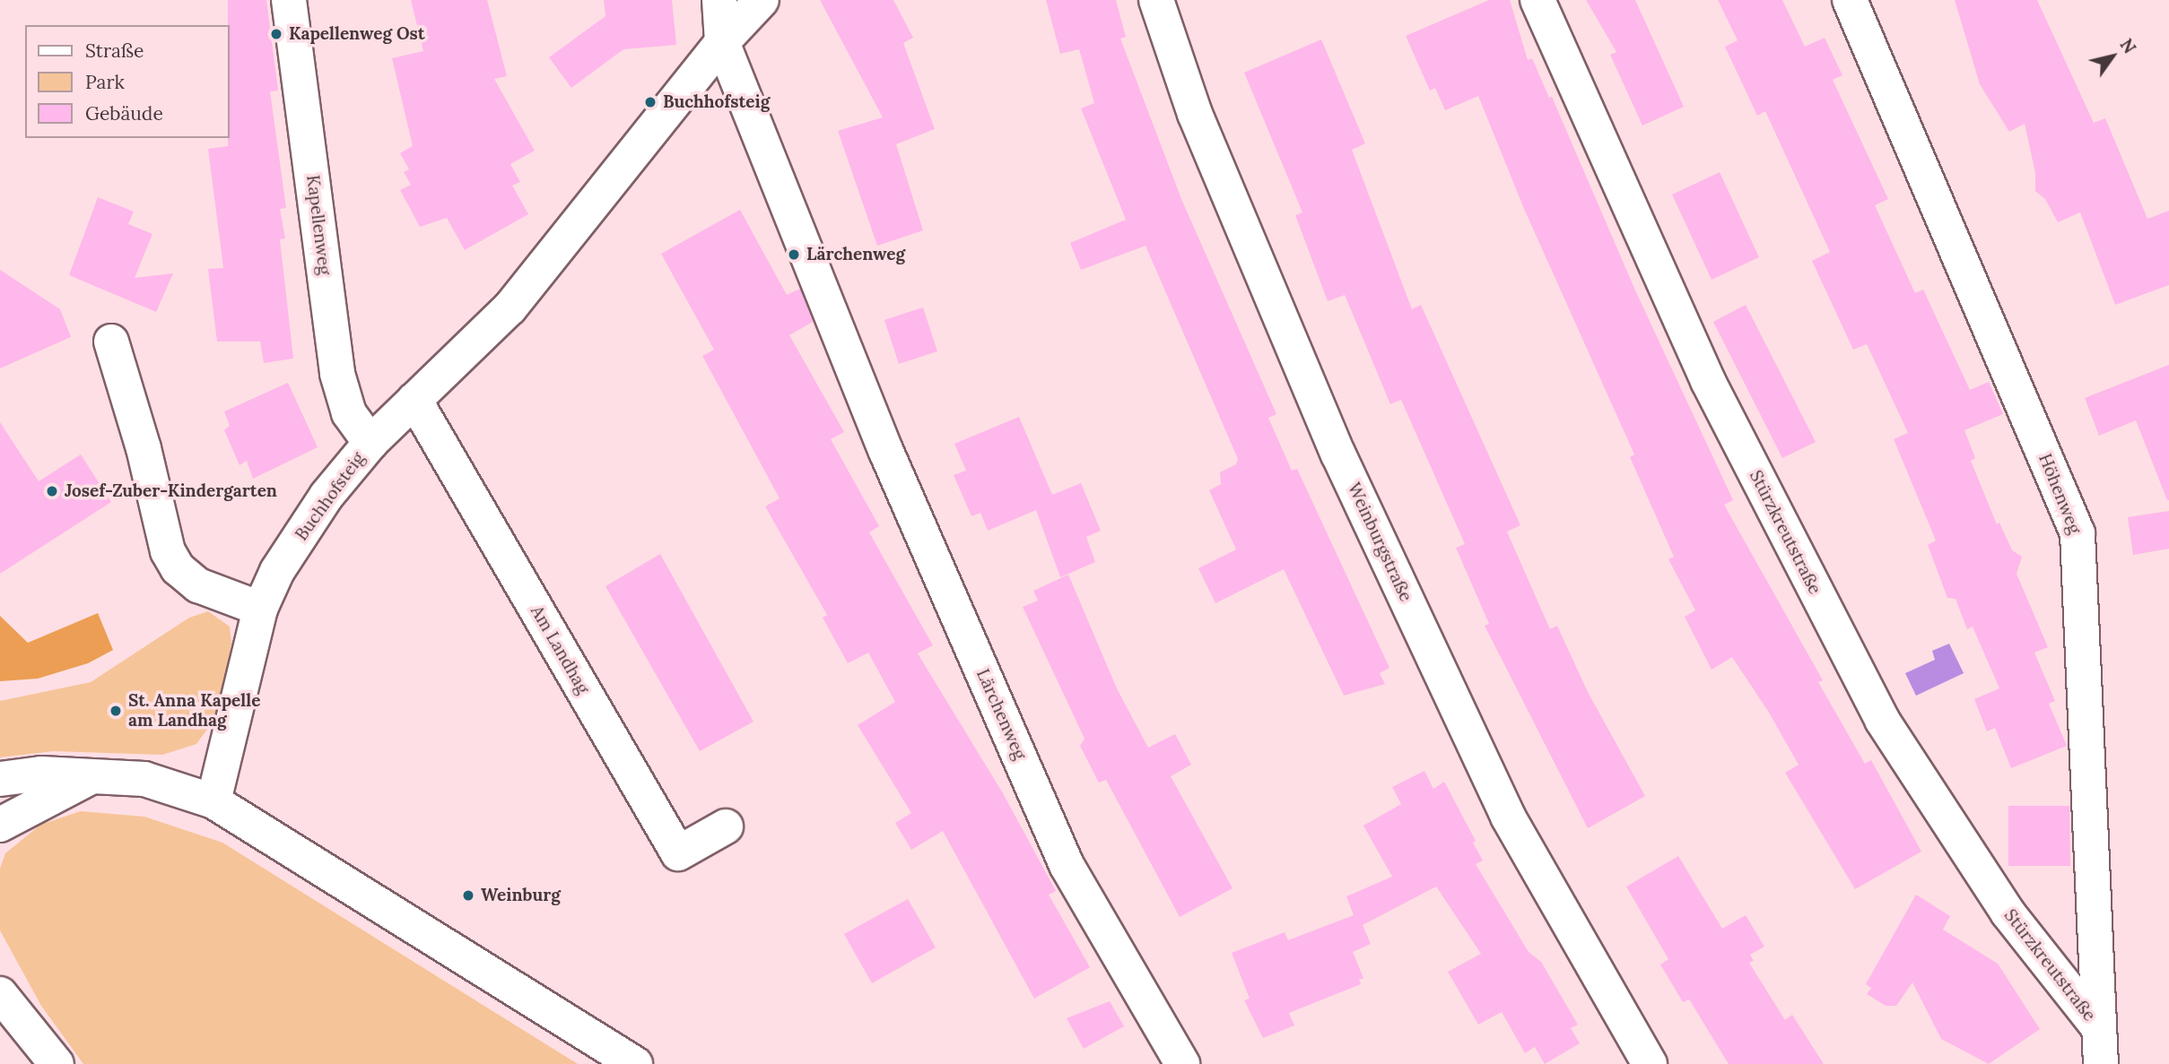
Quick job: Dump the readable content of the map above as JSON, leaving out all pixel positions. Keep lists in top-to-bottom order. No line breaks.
{"streets":{"street":["Kapellenweg","Höhenweg","Buchhofsteig","Stürzkreutstraße","Weinburgstraße","Am Landhag","Lärchenweg"]},"crossings":[["Kapellenweg","Buchhofsteig"],["Höhenweg","Stürzkreutstraße"],["Buchhofsteig","Am Landhag"],["Buchhofsteig","Lärchenweg"]],"places":["Kapellenweg Ost","Buchhofsteig","Lärchenweg","Josef-Zuber-Kindergarten","St. Anna Kapelle am Landhag","Weinburg"],"legend":["Straße","Park","Gebäude"],"north":"top right"}
